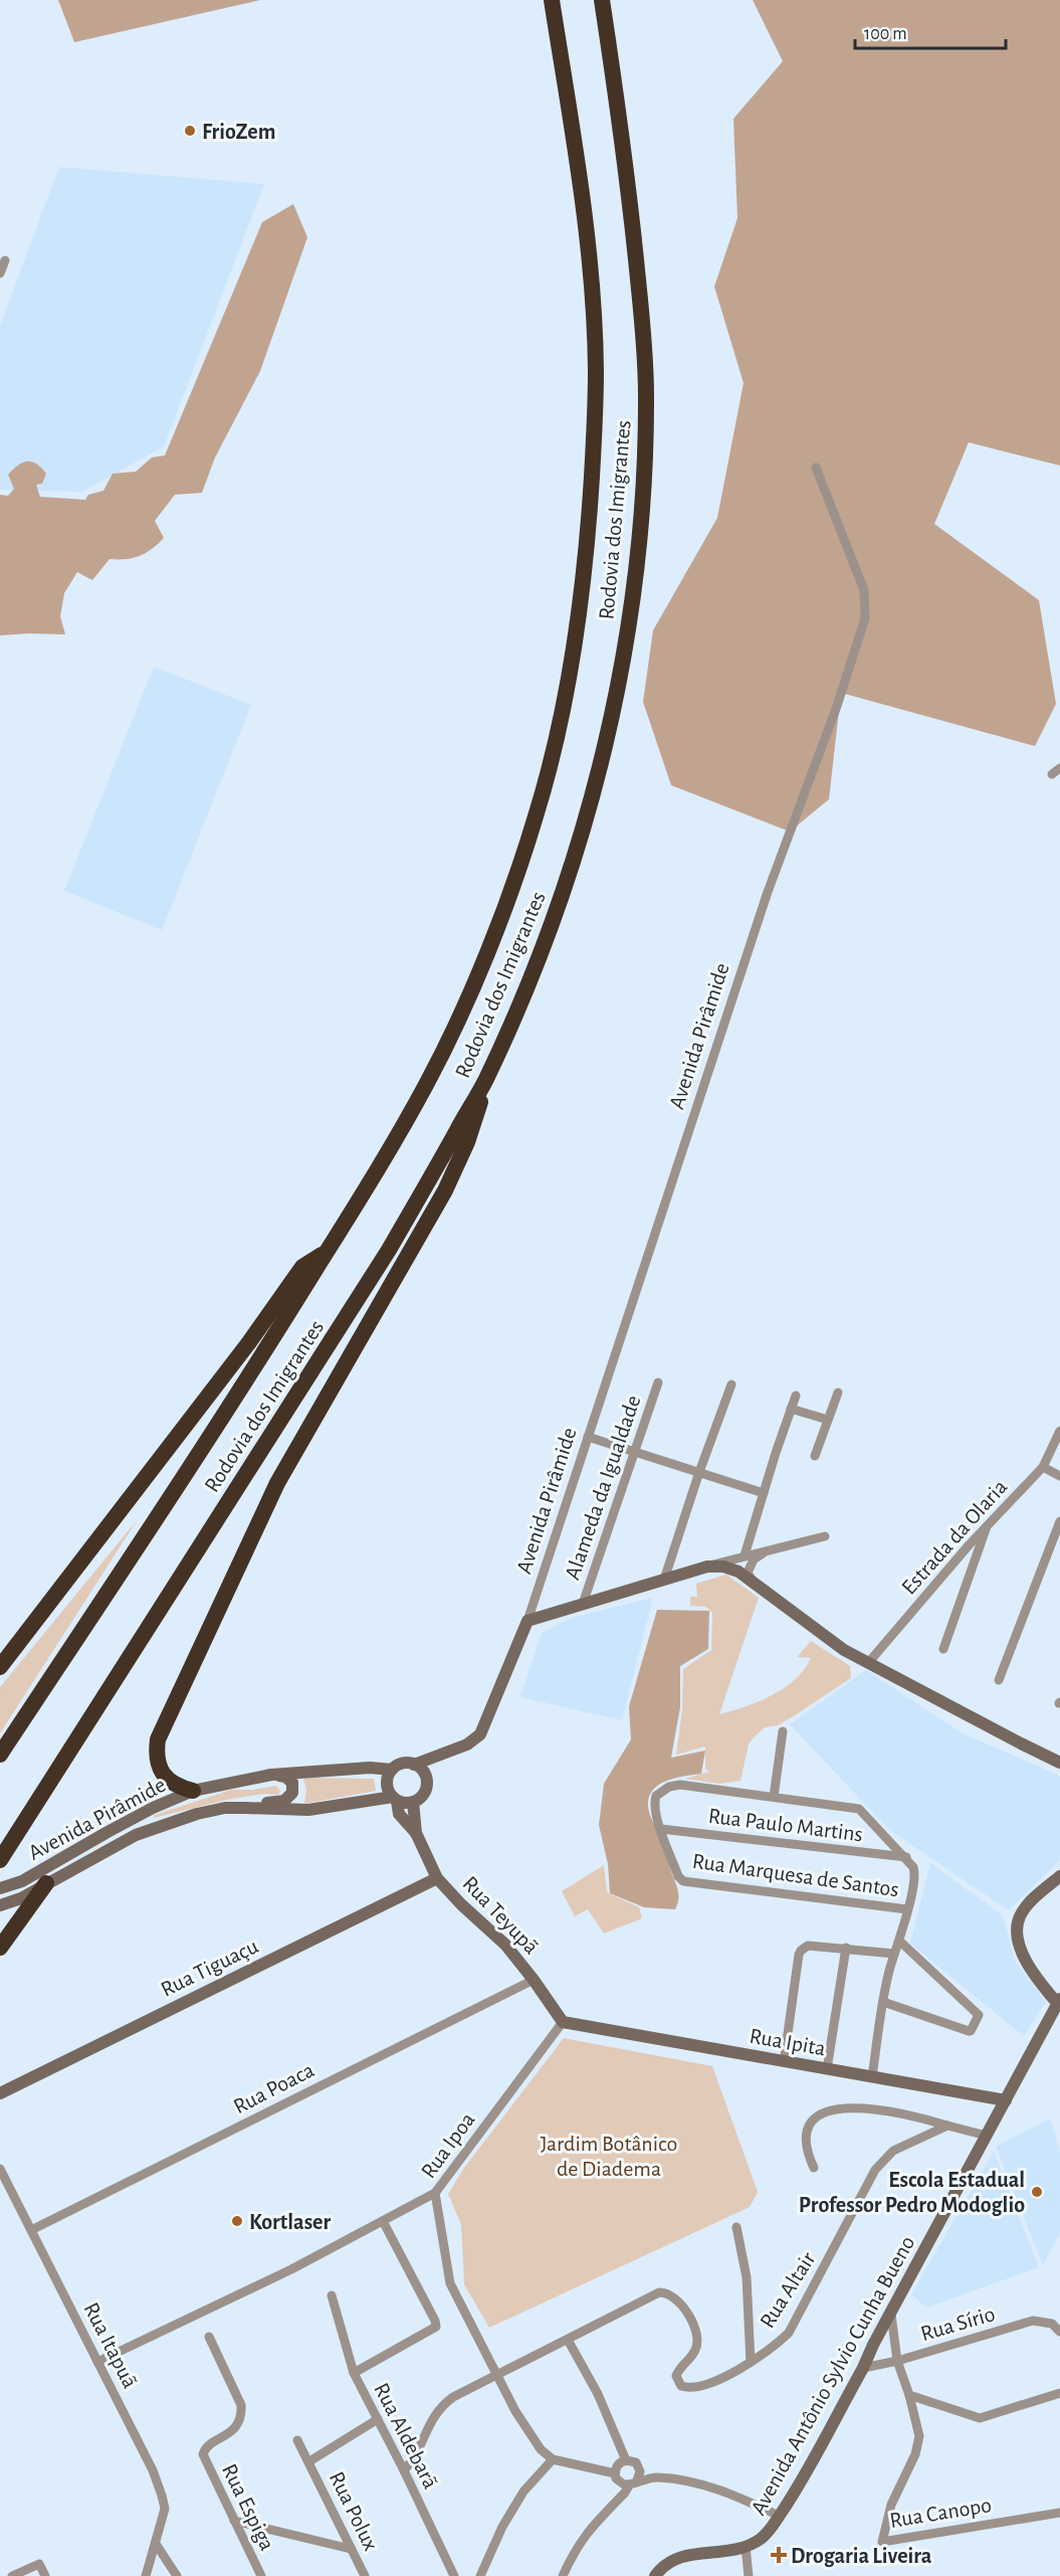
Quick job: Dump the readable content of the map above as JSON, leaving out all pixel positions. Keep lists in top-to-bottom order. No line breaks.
{"streets":{"highway":["Rodovia dos Imigrantes"],"main road":["Avenida Pirâmide","Rua Teyupã","Rua Tiguaçu","Rua Ipita","Avenida Antônio Sylvio Cunha Bueno"],"street":["Alameda da Igualdade","Estrada da Olaria","Rua Paulo Martins","Rua Marquesa de Santos","Rua Poaca","Rua Ipoa","Rua Altair","Rua Sírio","Rua Itapuã","Rua Aldebarã","Rua Espiga","Rua Polux","Rua Canopo"]},"crossings":[["Avenida Pirâmide","Rua Teyupã"],["Rua Paulo Martins","Rua Marquesa de Santos"],["Rua Teyupã","Rua Tiguaçu"],["Rua Teyupã","Rua Ipita"],["Rua Teyupã","Rua Poaca"],["Rua Teyupã","Rua Ipoa"],["Rua Ipita","Rua Ipoa"],["Rua Ipita","Avenida Antônio Sylvio Cunha Bueno"],["Rua Poaca","Rua Itapuã"],["Rua Ipoa","Rua Altair"],["Rua Altair","Rua Aldebarã"],["Rua Sírio","Avenida Antônio Sylvio Cunha Bueno"],["Rua Sírio","Rua Canopo"],["Avenida Antônio Sylvio Cunha Bueno","Rua Canopo"],["Rua Aldebarã","Rua Polux"]],"parks":["Jardim Botânico de Diadema"],"places":{"other":["FrioZem","Escola Estadual Professor Pedro Modoglio","Kortlaser"],"health":["Drogaria Liveira"]},"scale_bar":"100 m"}
